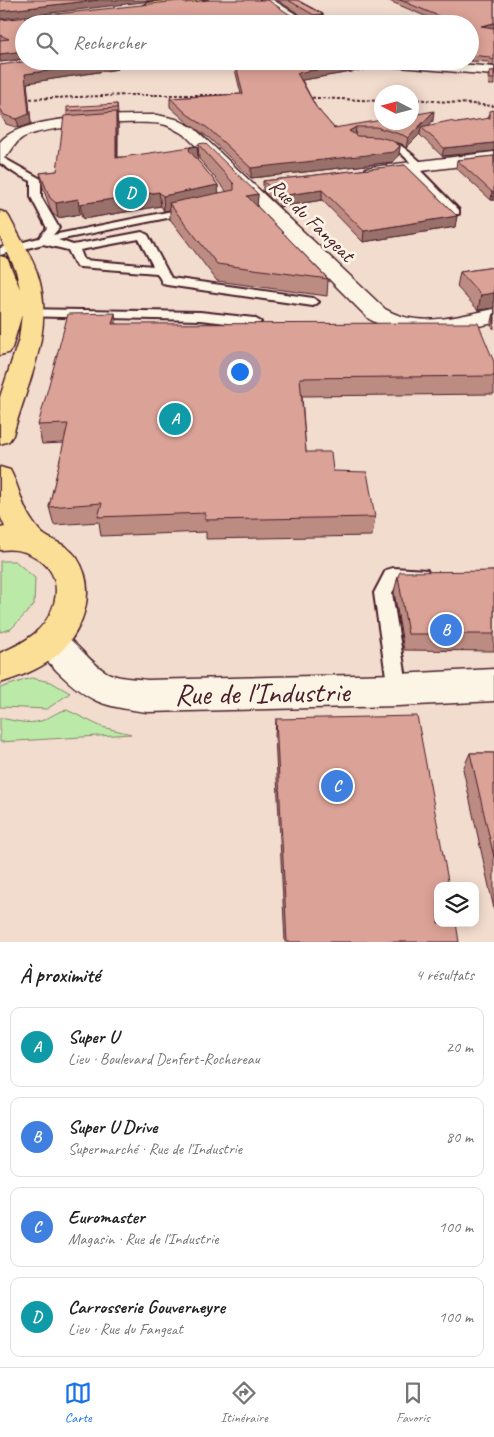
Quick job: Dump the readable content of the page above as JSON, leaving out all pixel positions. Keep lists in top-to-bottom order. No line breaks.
{"streets":{"street":["Rue du Fangeat","Rue de l'Industrie"]},"north":"left","page":{"search":"Rechercher","pins":["D","A","B","C"],"heading":["À proximité","4 résultats"],"list":[{"mark":"A","name":"Super U","note":"Lieu · Boulevard Denfert-Rochereau","value":"20 m"},{"mark":"B","name":"Super U Drive","note":"Supermarché · Rue de l'Industrie","value":"80 m"},{"mark":"C","name":"Euromaster","note":"Magasin · Rue de l'Industrie","value":"100 m"},{"mark":"D","name":"Carrosserie Gouverneyre","note":"Lieu · Rue du Fangeat","value":"100 m"}],"nav":["Carte","Itinéraire","Favoris"]}}
